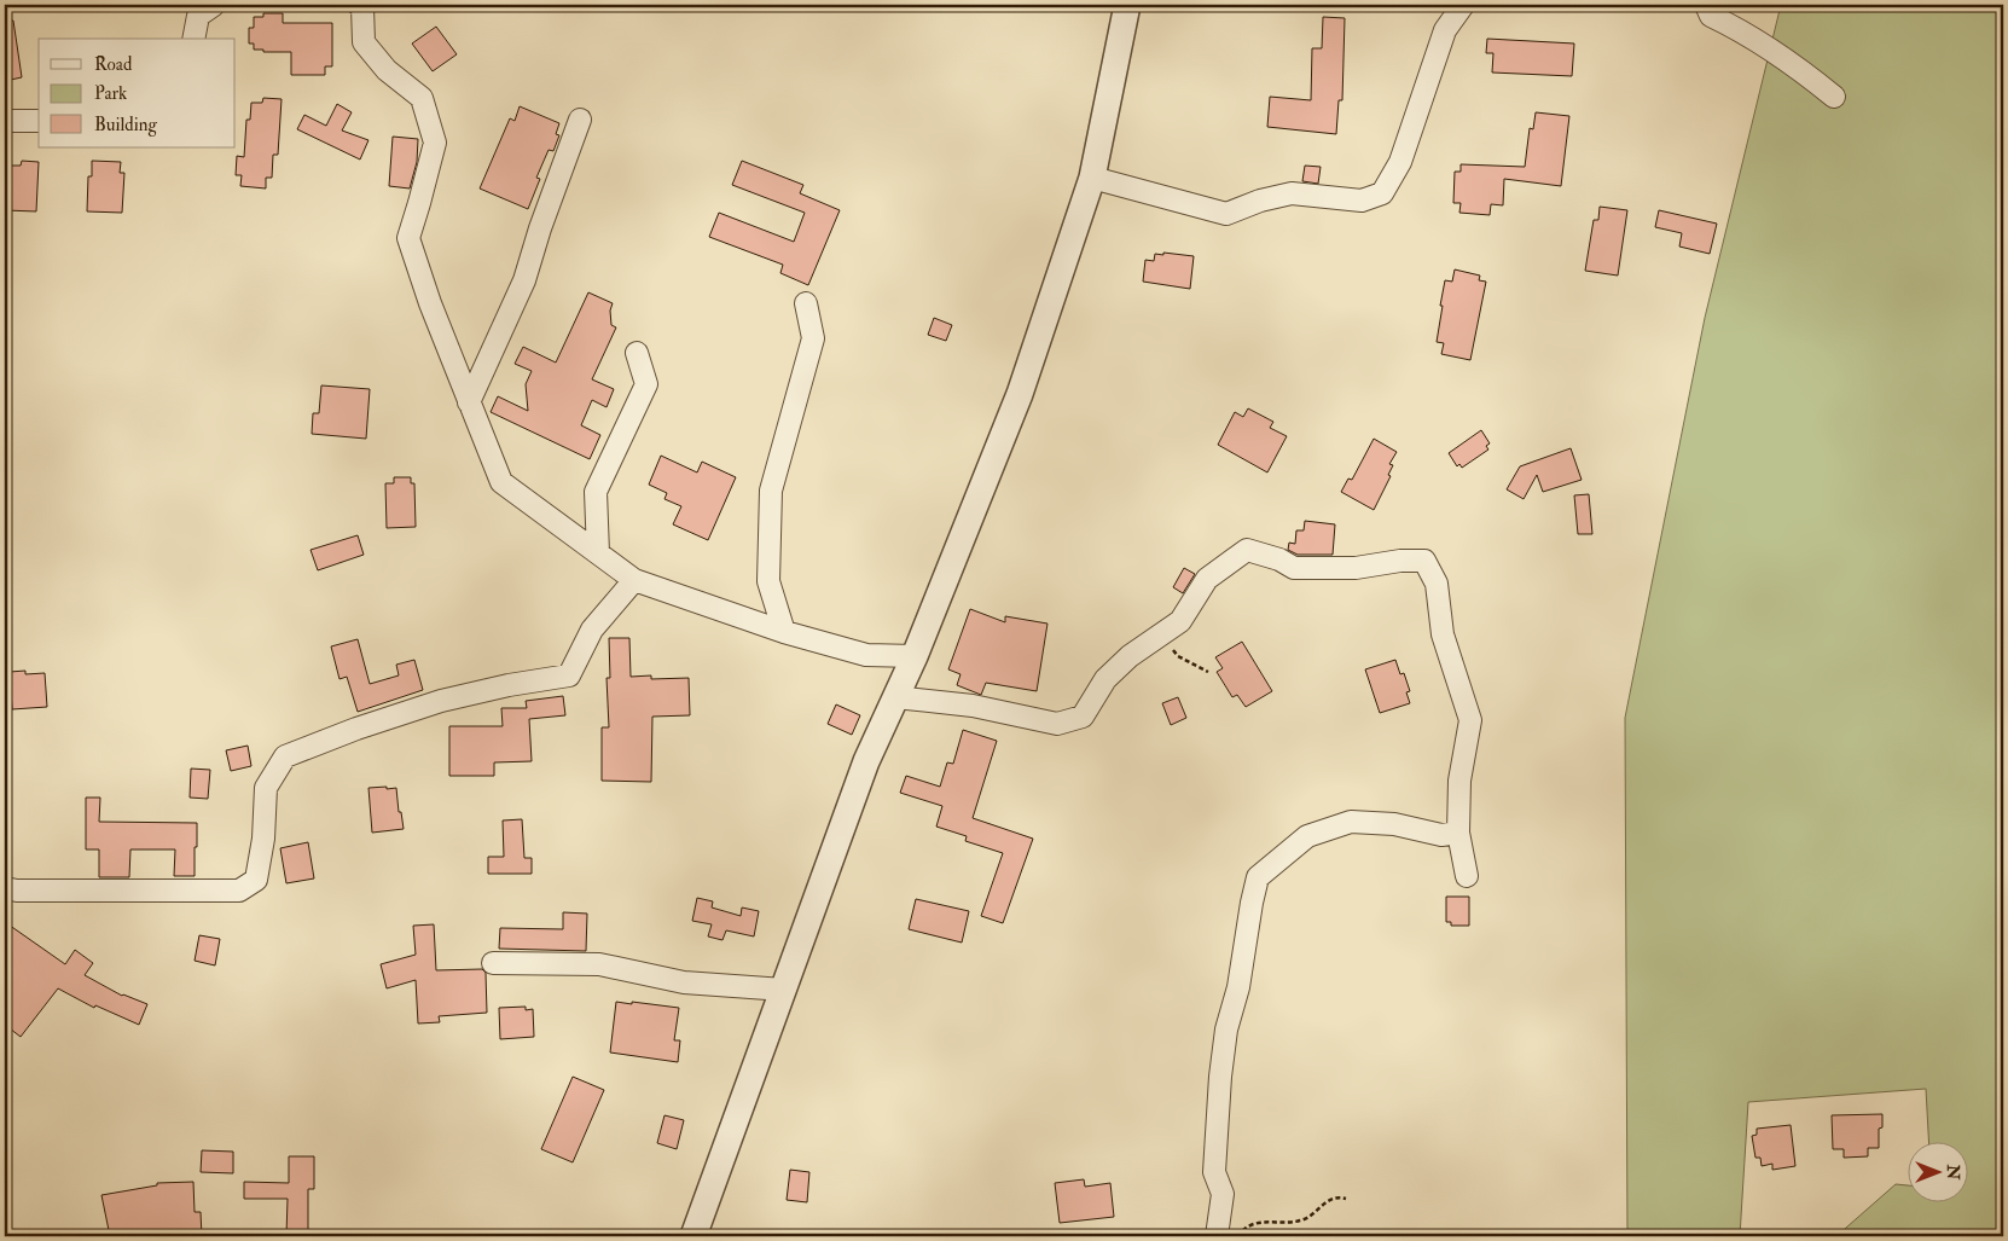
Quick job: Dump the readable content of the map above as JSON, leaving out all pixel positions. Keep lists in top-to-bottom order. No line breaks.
{"legend":["Road","Park","Building"],"north":"right"}
